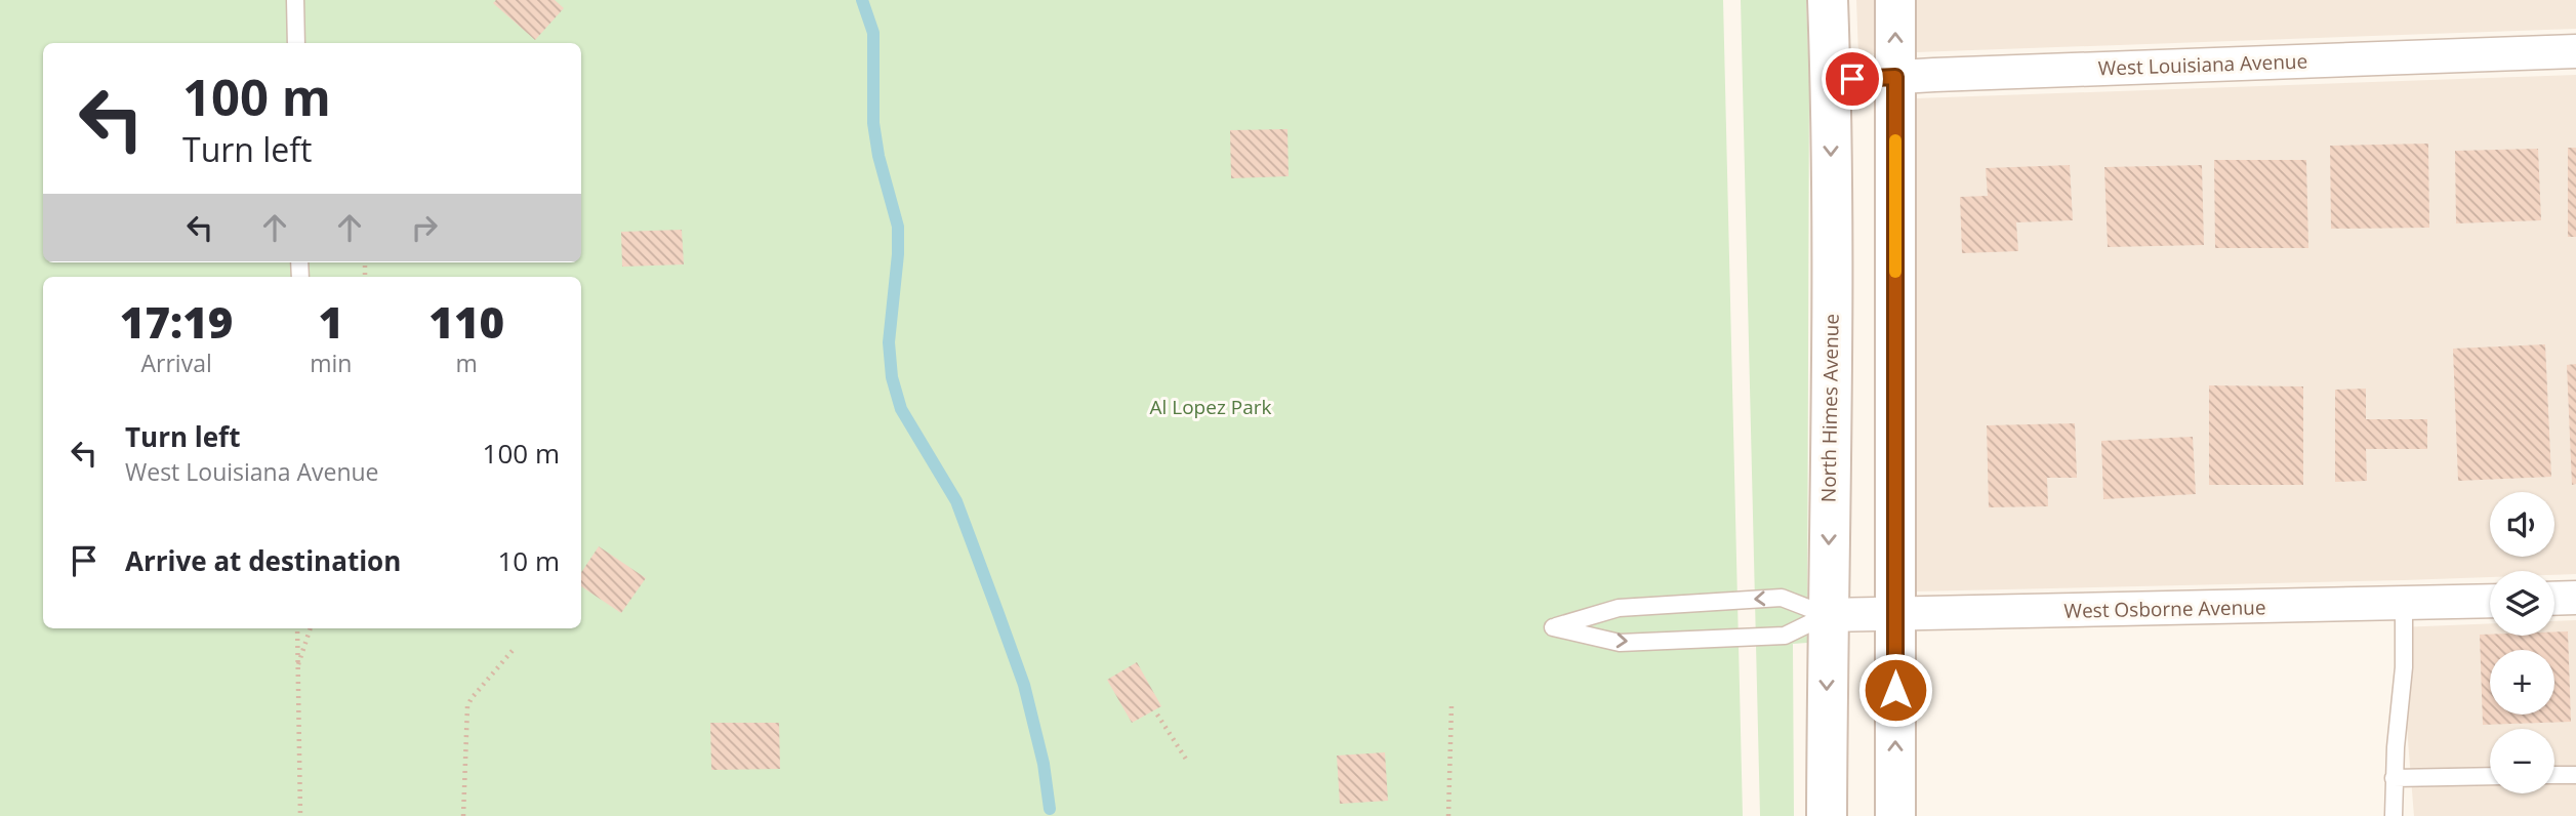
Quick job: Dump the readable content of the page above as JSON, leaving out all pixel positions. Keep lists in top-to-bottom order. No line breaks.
{"streets":{"street":["West Louisiana Avenue","North Himes Avenue","West Osborne Avenue"]},"crossings":[["West Louisiana Avenue","North Himes Avenue"],["North Himes Avenue","West Osborne Avenue"]],"parks":["Al Lopez Park"],"page":{"turn":["100 m","Turn left"],"eta":["17:19","Arrival","1","min","110","m"],"list":[{"name":"Turn left","note":"West Louisiana Avenue","value":"100 m"},{"name":"Arrive at destination","value":"10 m"}],"map_buttons":["+","−"]}}
